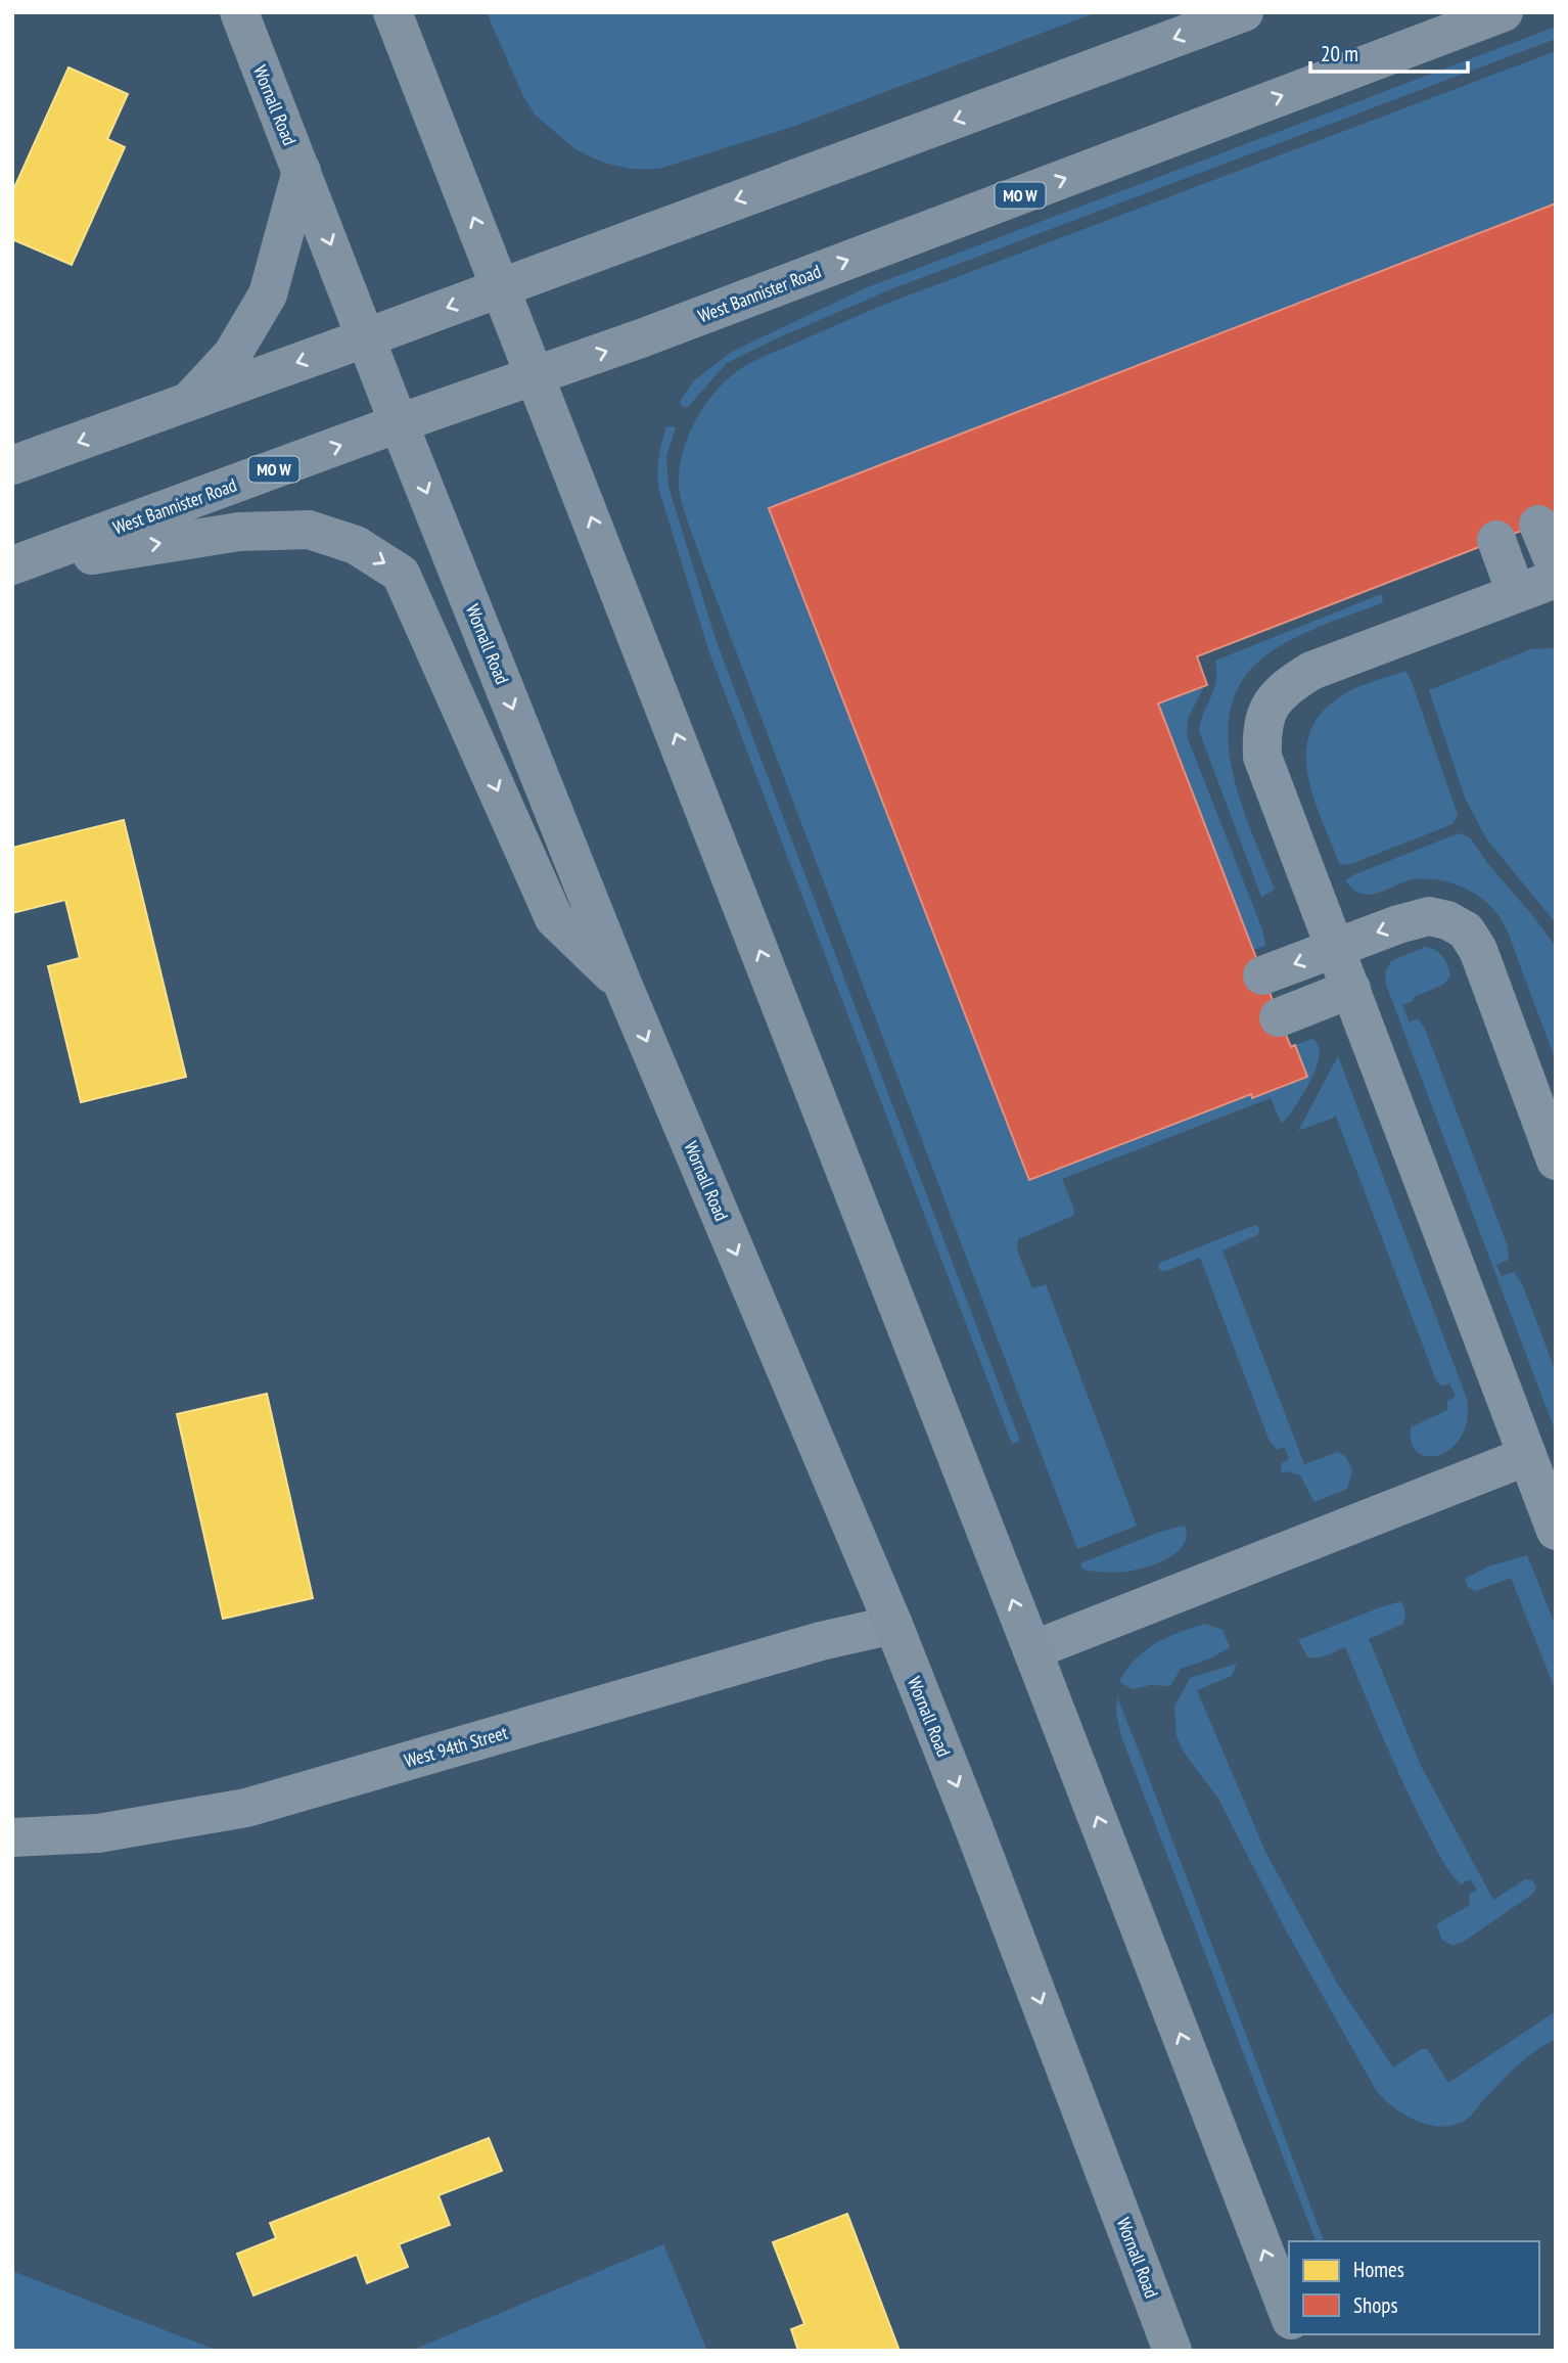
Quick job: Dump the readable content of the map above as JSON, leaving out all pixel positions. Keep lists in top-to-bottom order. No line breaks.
{"streets":{"main road":["Wornall Road","MO W","West Bannister Road"],"street":["West 94th Street"]},"crossings":[["Wornall Road","West Bannister Road"],["Wornall Road","West 94th Street"]],"legend":["Homes","Shops"],"scale_bar":"20 m"}
